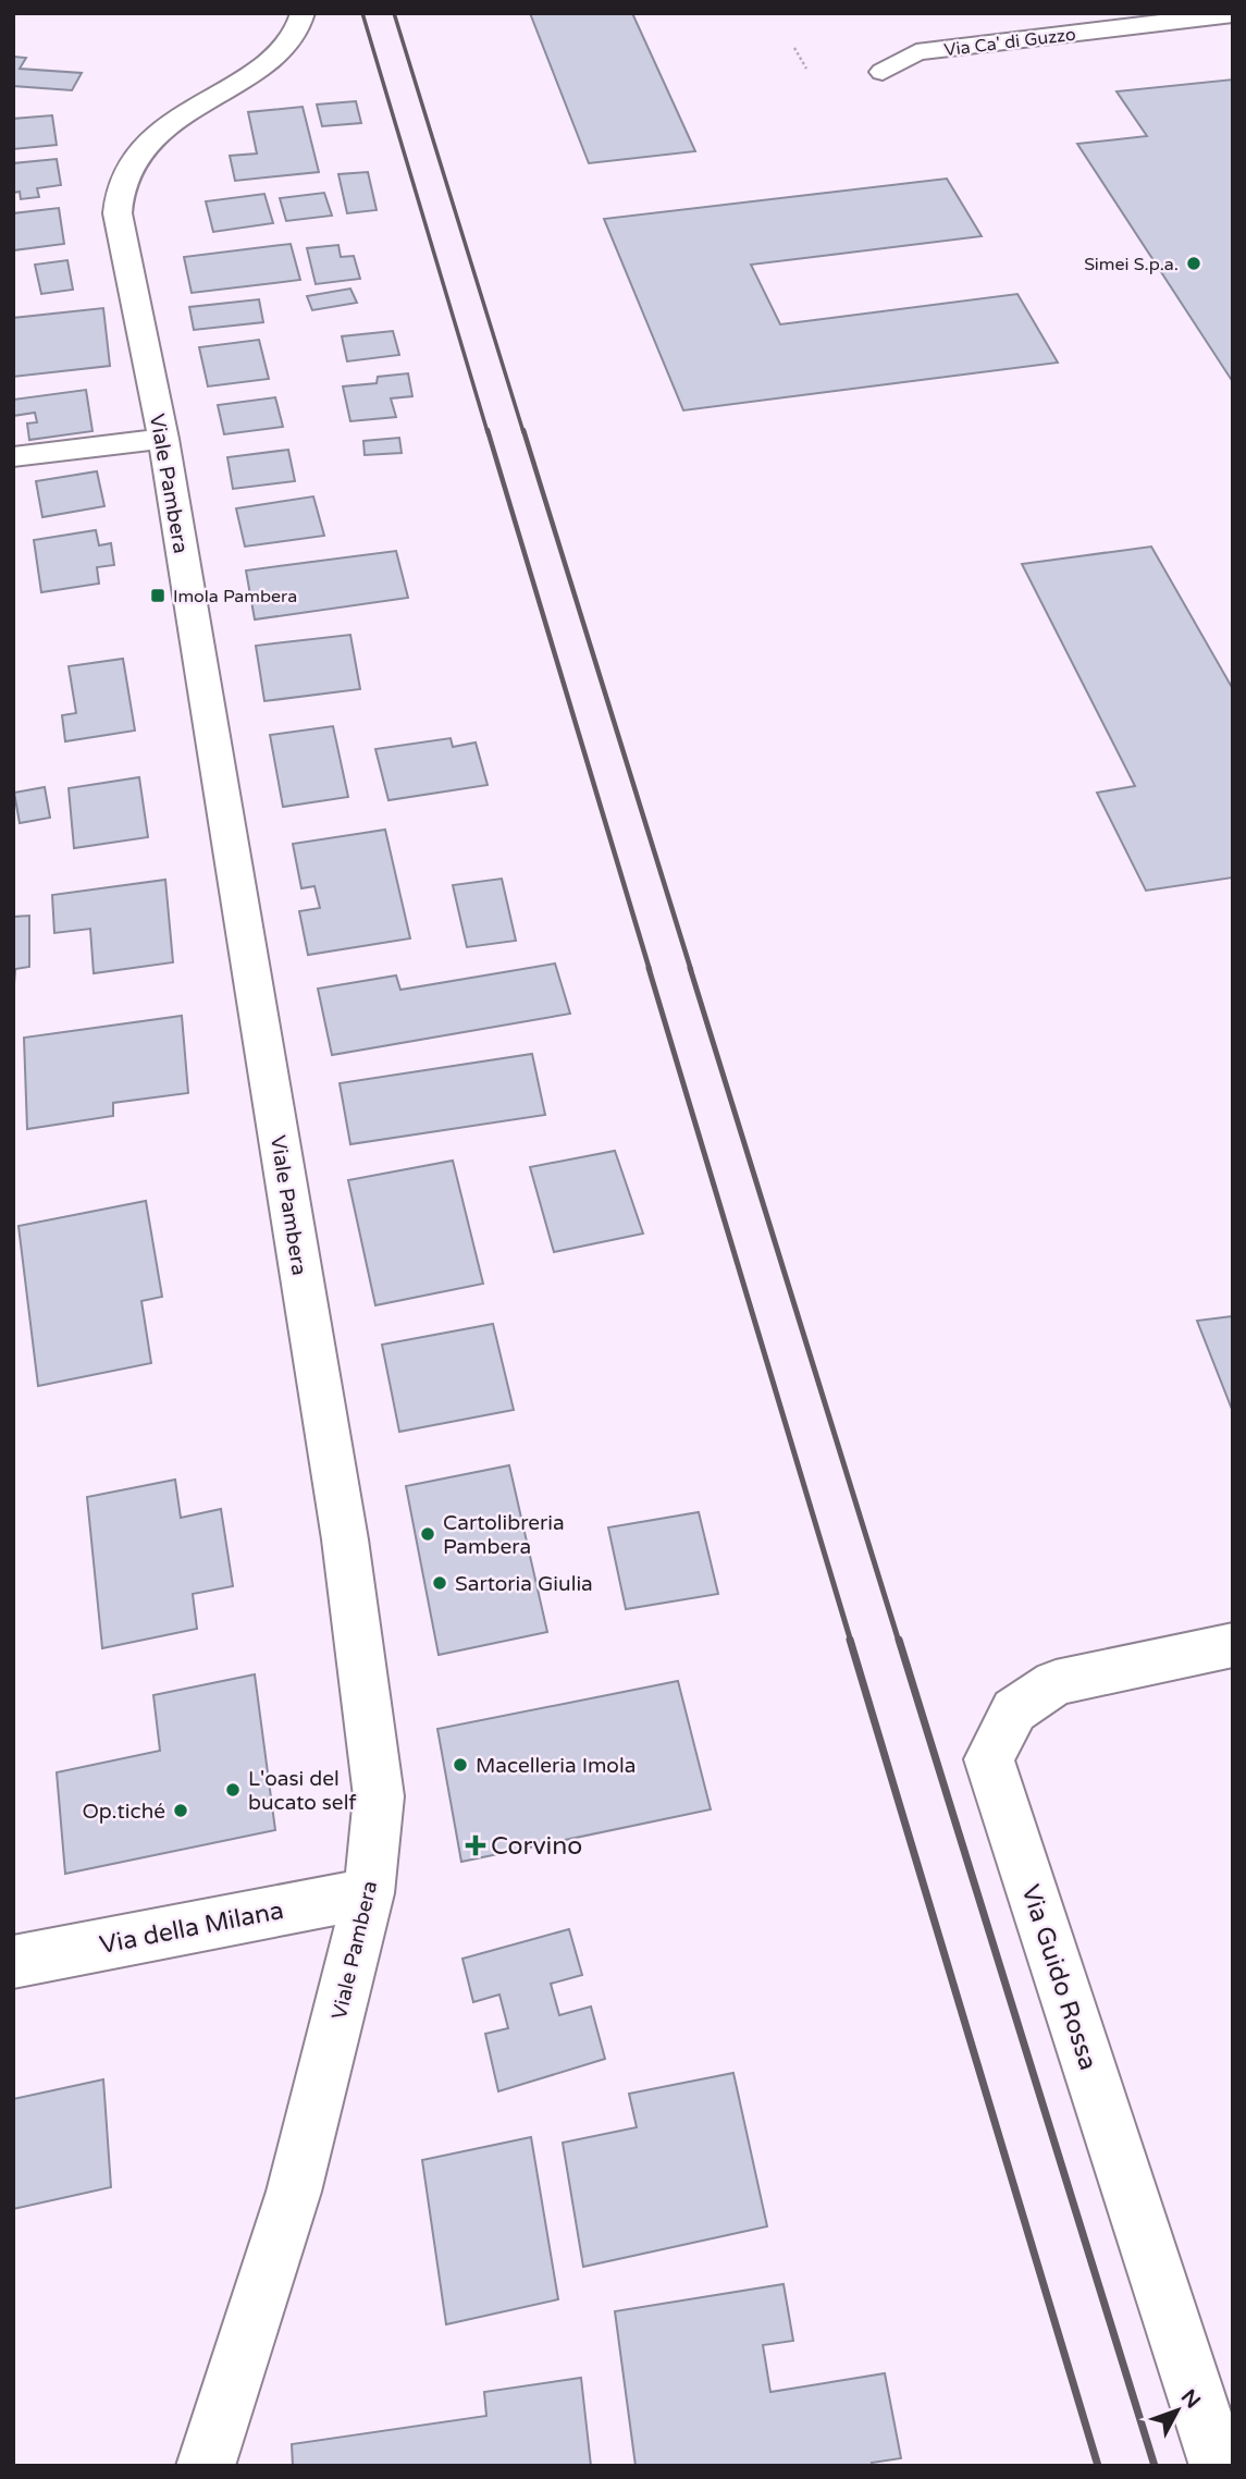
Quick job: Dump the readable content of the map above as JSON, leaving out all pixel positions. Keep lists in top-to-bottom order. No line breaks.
{"streets":{"street":["Via Ca' di Guzzo","Viale Pambera","Via della Milana","Via Guido Rossa"]},"crossings":[["Viale Pambera","Via della Milana"]],"places":{"other":["Simei S.p.a.","Cartolibreria Pambera","Sartoria Giulia","Macelleria Imola","L'oasi del bucato self","Op.tiché"],"transit":["Imola Pambera"],"health":["Corvino"]},"north":"top right"}
